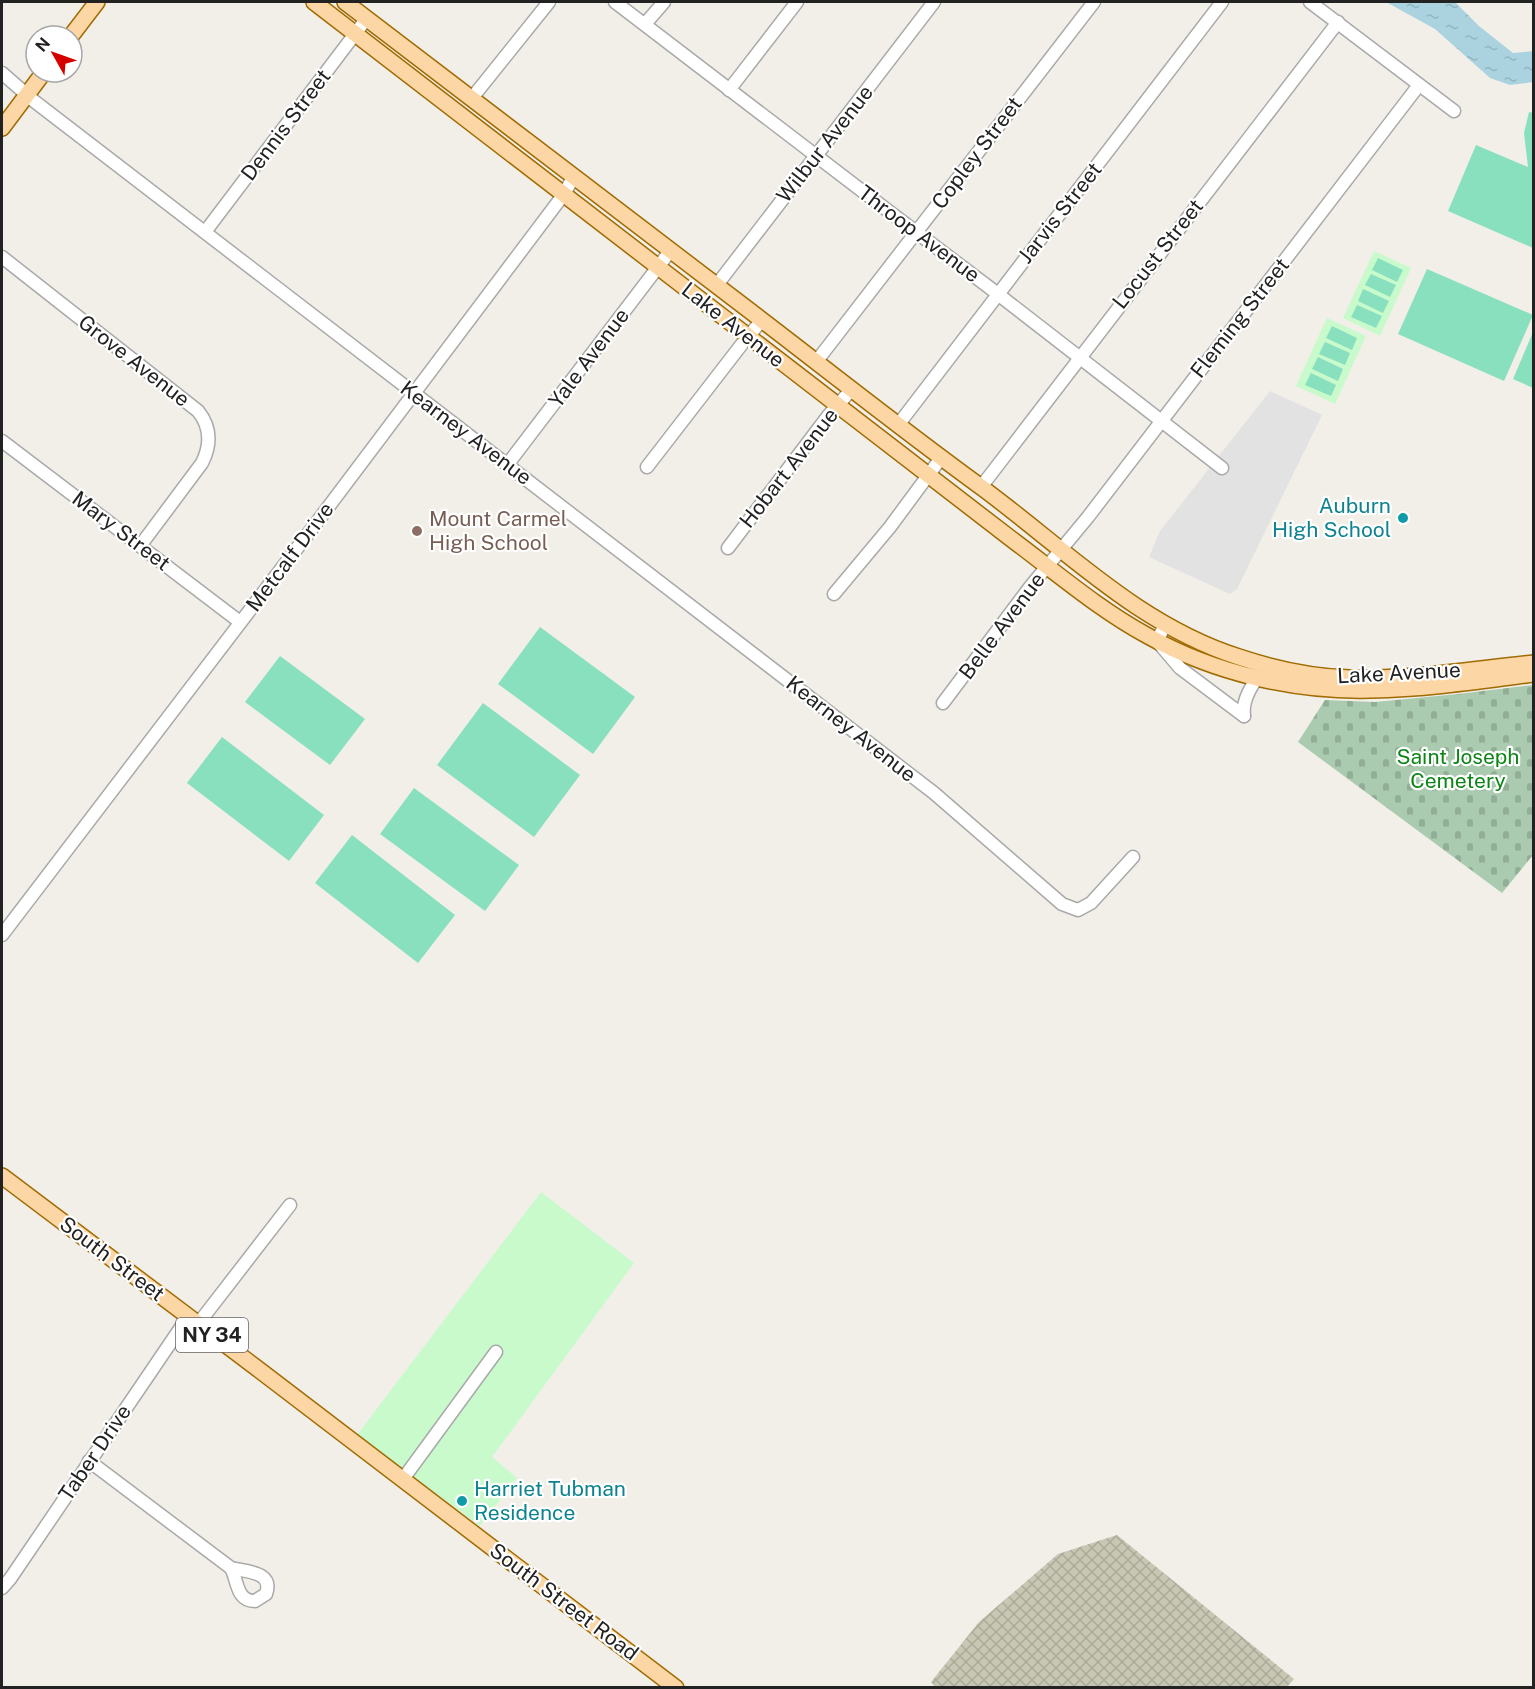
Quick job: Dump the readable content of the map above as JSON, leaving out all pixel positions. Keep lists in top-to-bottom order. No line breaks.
{"streets":{"main road":["Lake Avenue","South Street","NY 34","South Street Road"],"street":["Dennis Street","Wilbur Avenue","Copley Street","Jarvis Street","Throop Avenue","Locust Street","Fleming Street","Yale Avenue","Grove Avenue","Kearney Avenue","Hobart Avenue","Mary Street","Metcalf Drive","Belle Avenue","Taber Drive"]},"crossings":[["Dennis Street","Lake Avenue"],["Dennis Street","Kearney Avenue"],["Wilbur Avenue","Throop Avenue"],["Wilbur Avenue","Lake Avenue"],["Copley Street","Throop Avenue"],["Copley Street","Lake Avenue"],["Jarvis Street","Throop Avenue"],["Jarvis Street","Lake Avenue"],["Throop Avenue","Locust Street"],["Throop Avenue","Fleming Street"],["Locust Street","Lake Avenue"],["Fleming Street","Lake Avenue"],["Fleming Street","Belle Avenue"],["Lake Avenue","Yale Avenue"],["Lake Avenue","Hobart Avenue"],["Lake Avenue","Metcalf Drive"],["Lake Avenue","Belle Avenue"],["Yale Avenue","Kearney Avenue"],["Grove Avenue","Mary Street"],["Kearney Avenue","Metcalf Drive"],["Mary Street","Metcalf Drive"],["South Street","Taber Drive"],["South Street","South Street Road"]],"parks":["Saint Joseph Cemetery"],"places":["Auburn High School","Mount Carmel High School","Harriet Tubman Residence"],"north":"top left"}
